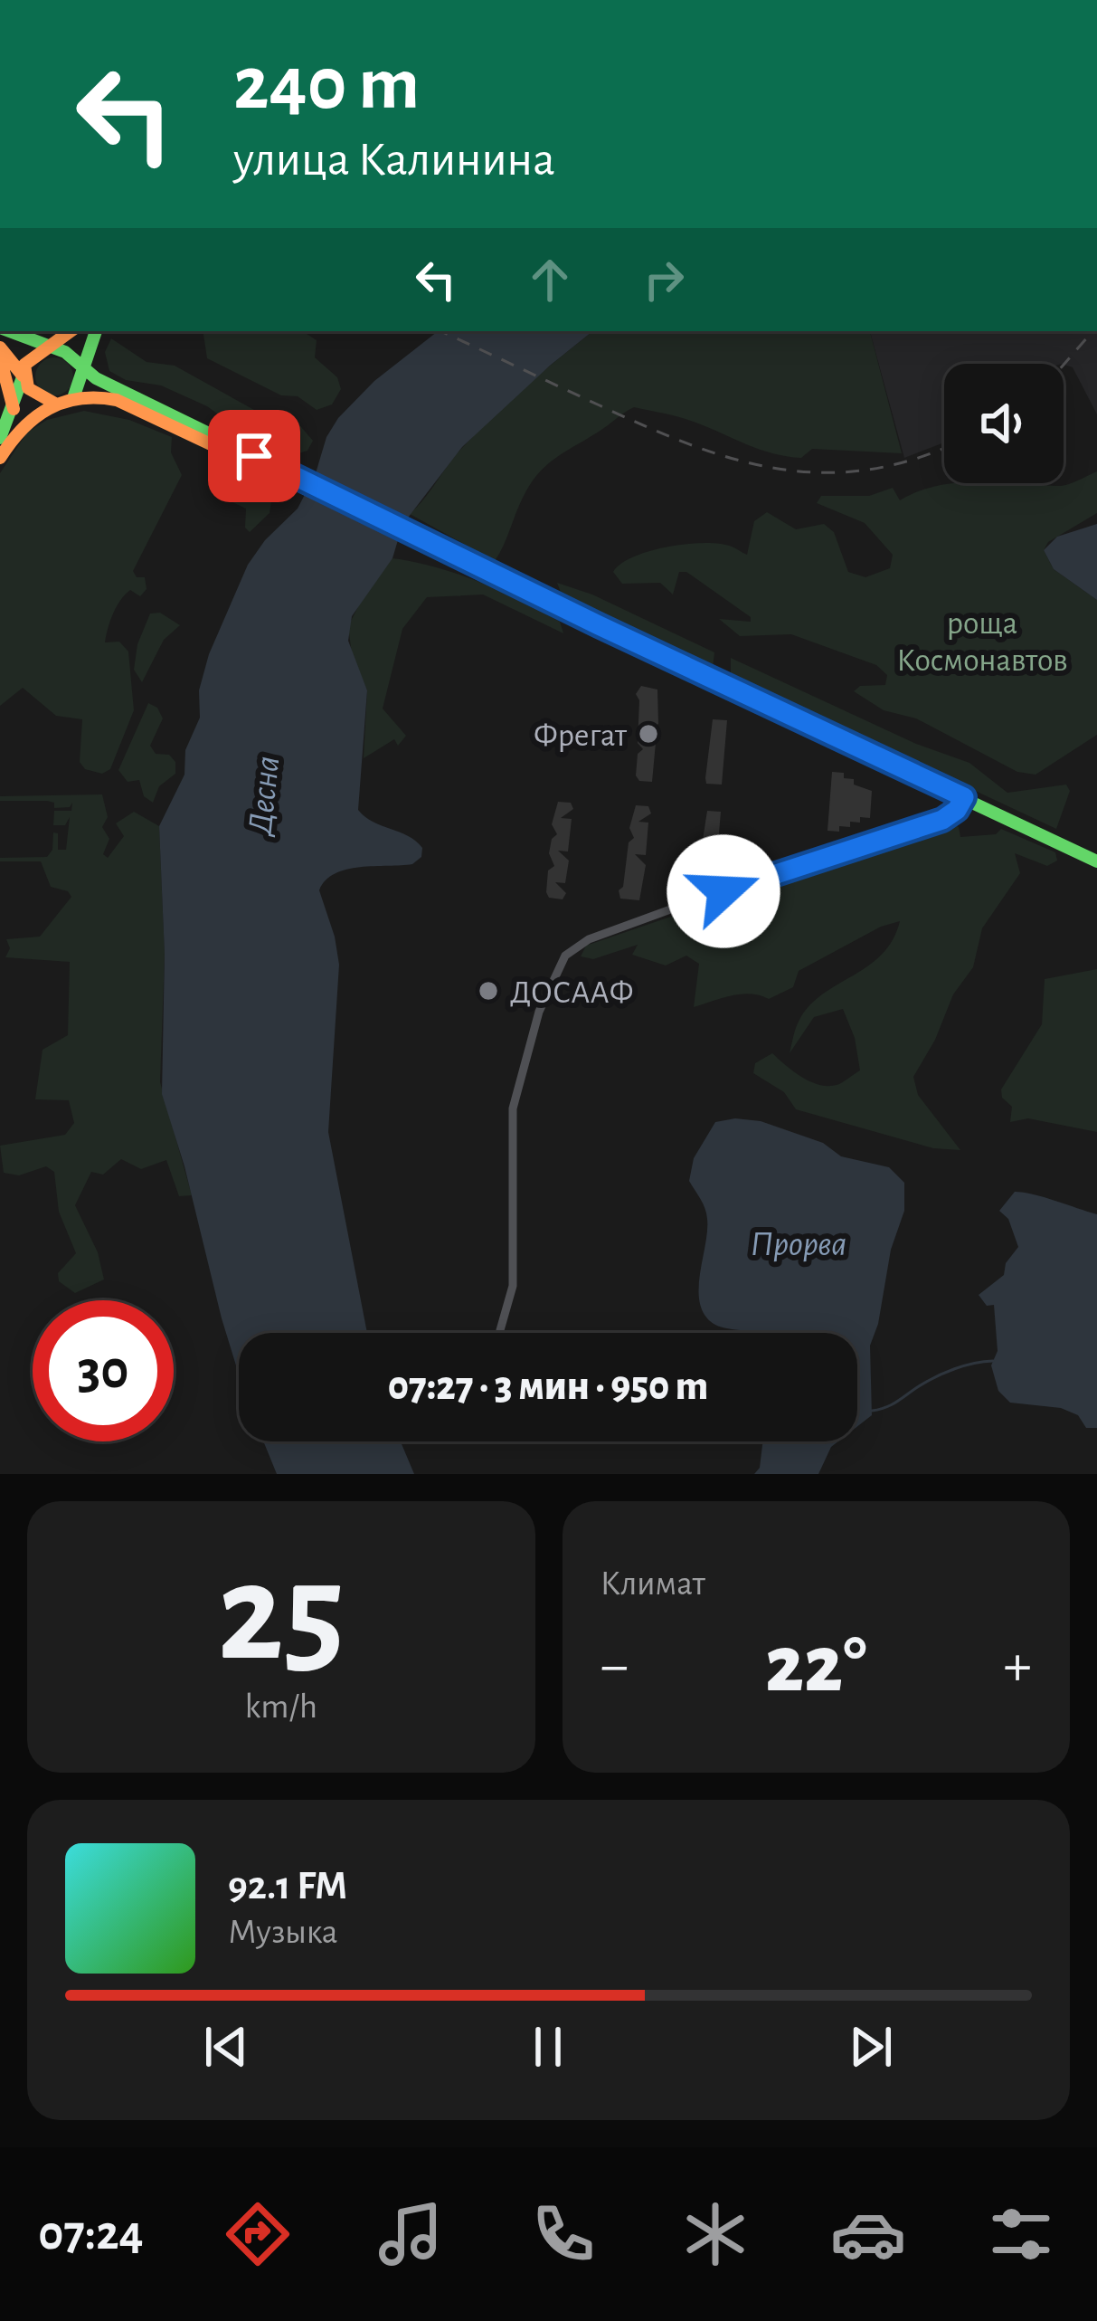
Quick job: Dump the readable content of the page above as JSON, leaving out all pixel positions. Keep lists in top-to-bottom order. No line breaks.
{"water":["Десна","Прорва"],"parks":["роща Космонавтов"],"places":["Фрегат","ДОСААФ"],"page":{"turn":["240 m","улица Калинина"],"limit":"30","trip":"07:27 · 3 мин · 950 m","tile":[["25","km/h"],"Климат"],"heat":["−","22°","+"],"song":["92.1 FM","Музыка"],"tabs":"07:24"}}
